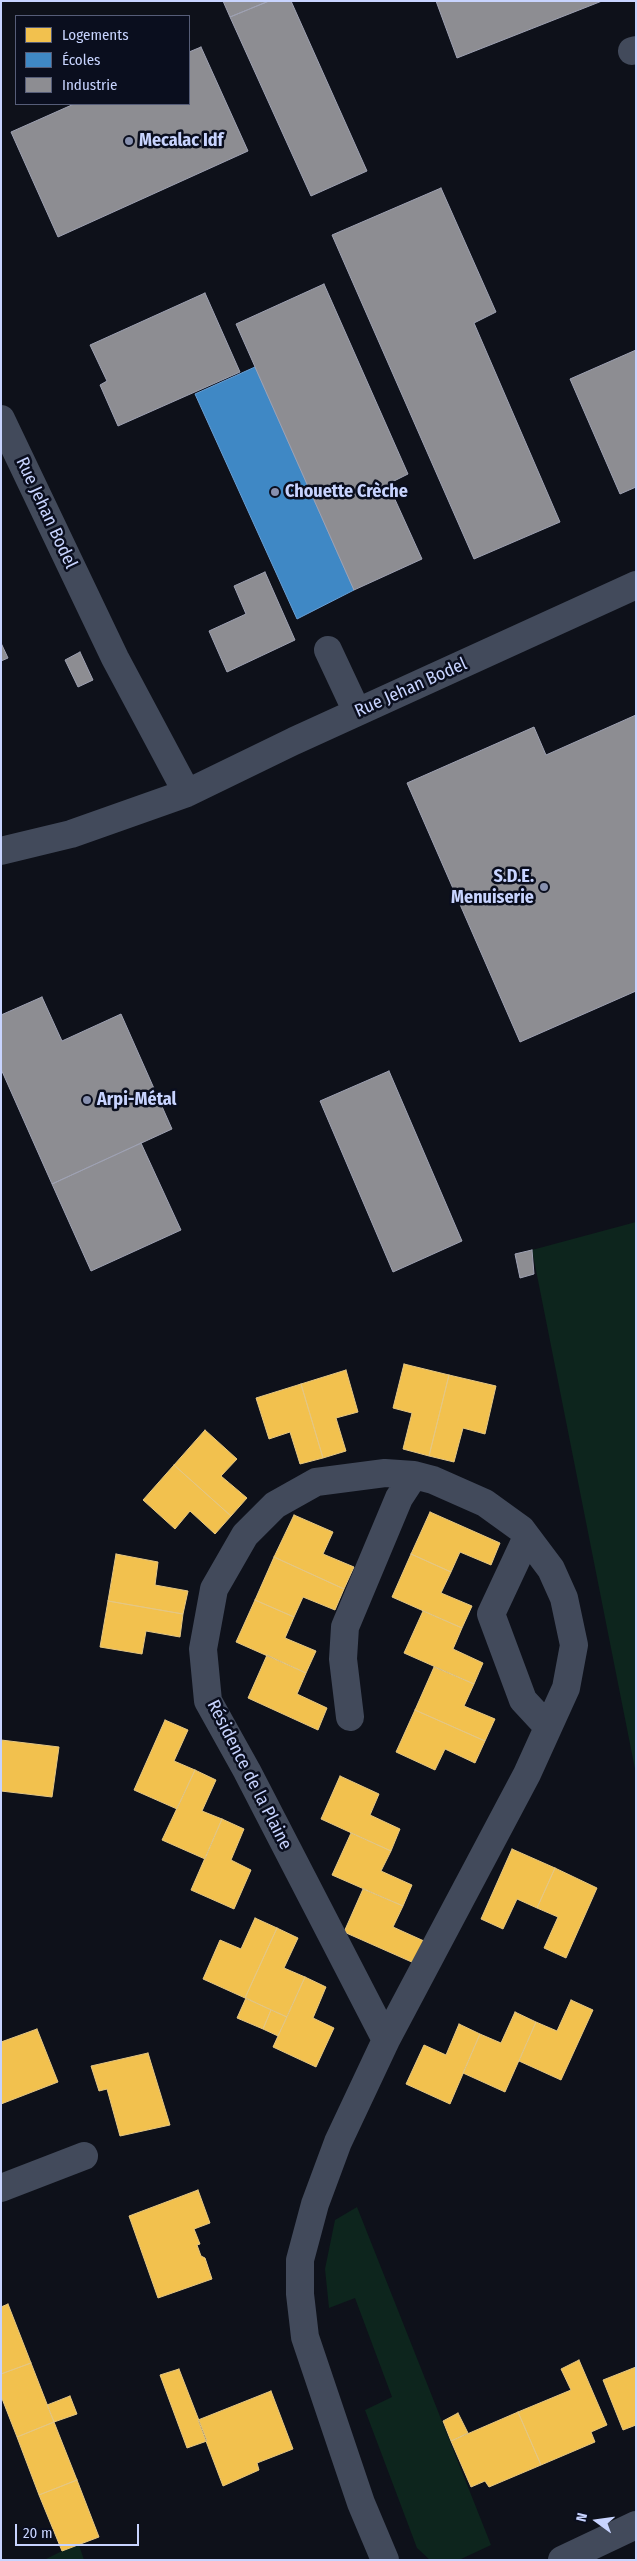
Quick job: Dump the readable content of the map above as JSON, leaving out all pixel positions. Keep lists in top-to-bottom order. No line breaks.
{"streets":{"street":["Rue Jehan Bodel","Résidence de la Plaine"]},"places":["Mecalac Idf","Chouette Crèche","S.D.E. Menuiserie","Arpi-Métal"],"legend":["Logements","Écoles","Industrie"],"scale_bar":"20 m","north":"left"}
